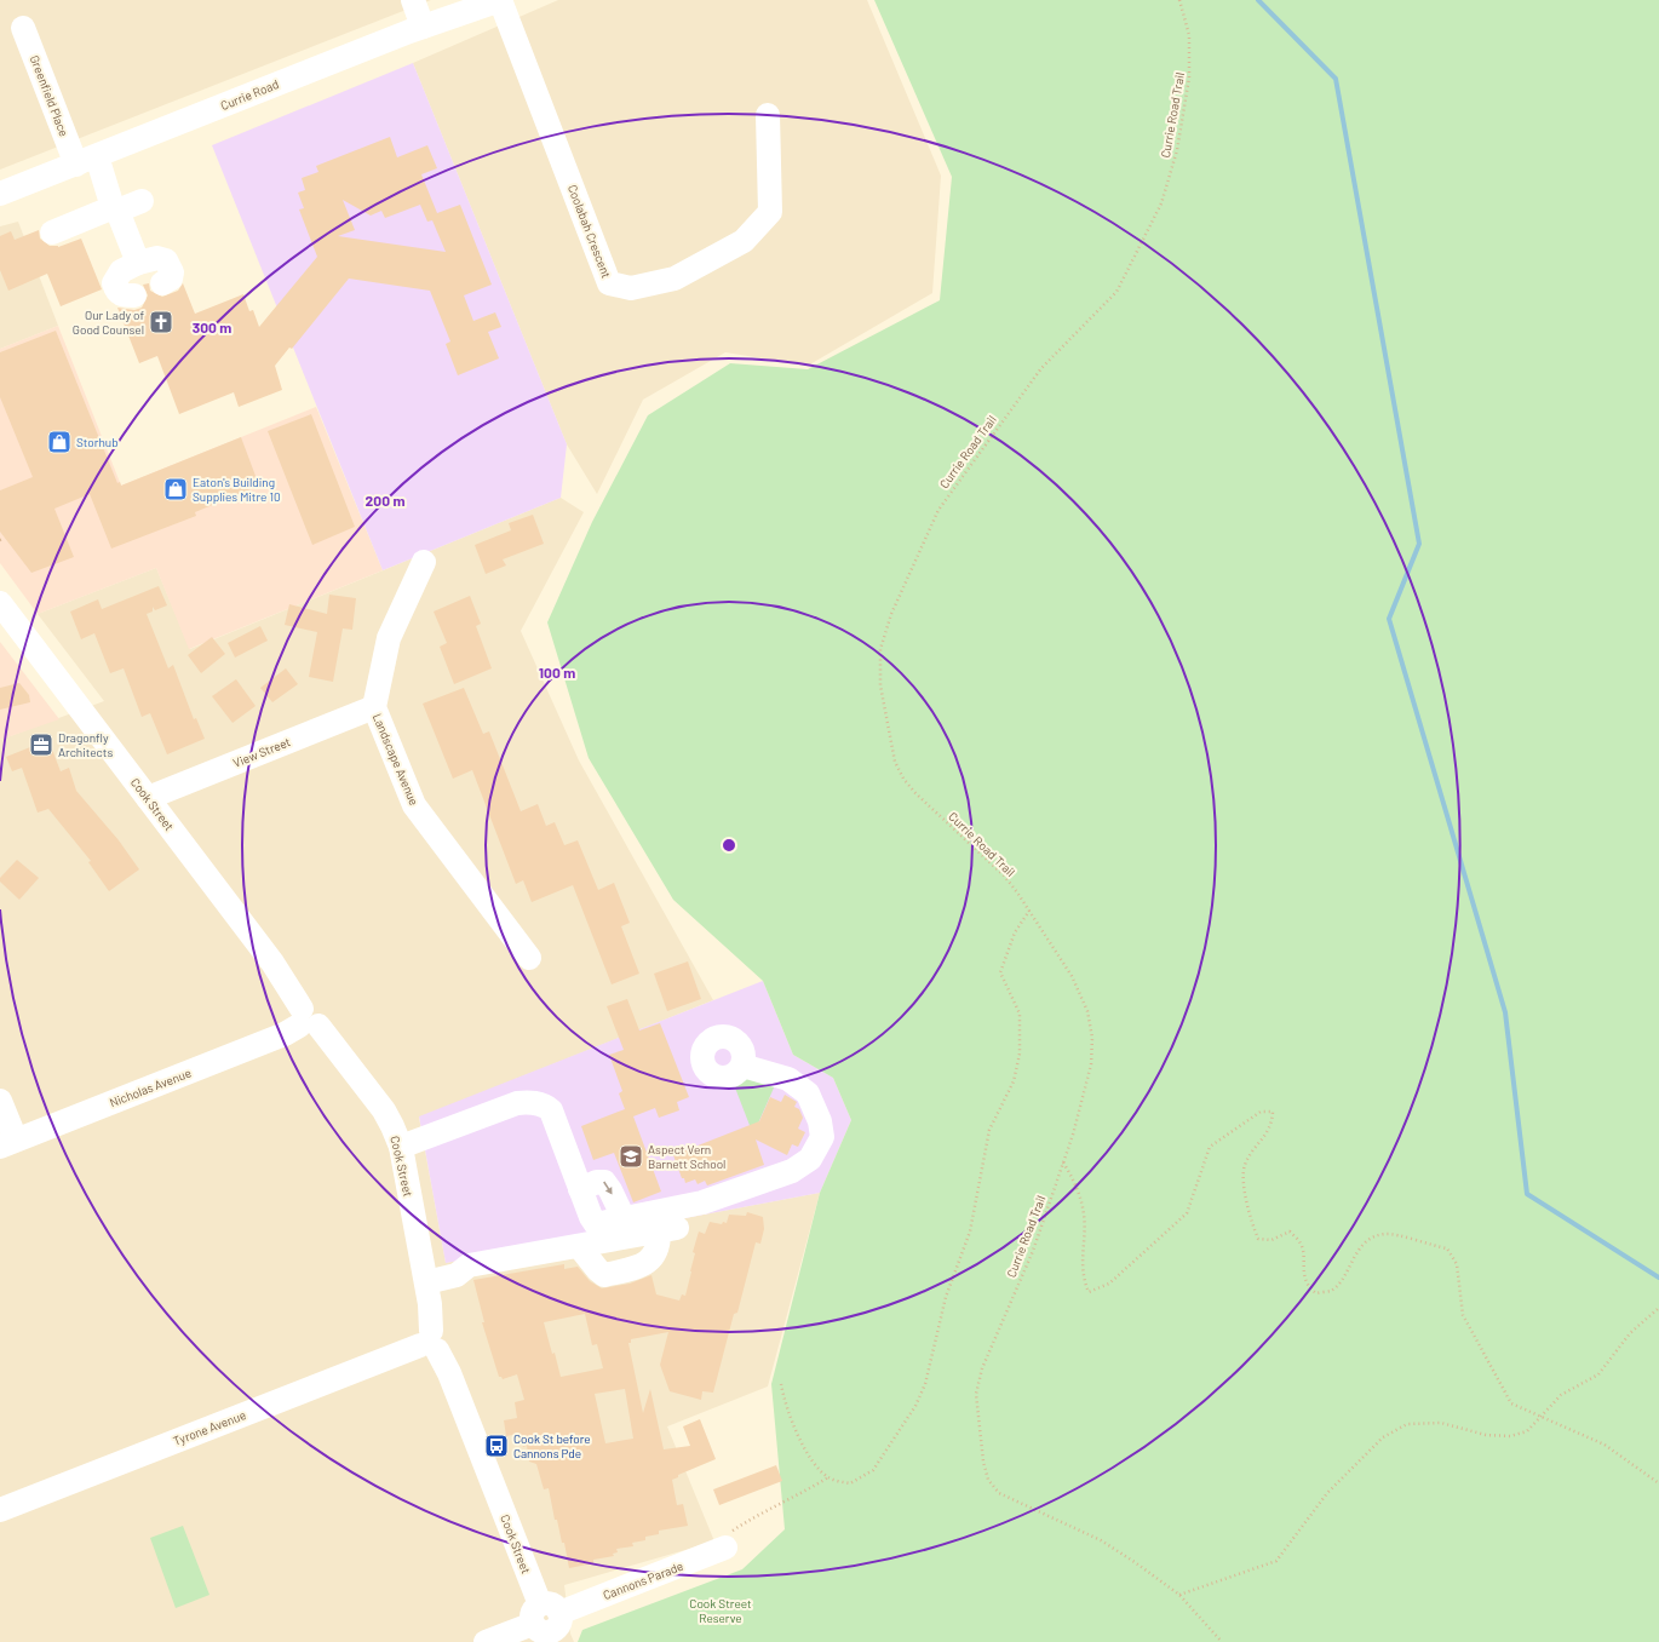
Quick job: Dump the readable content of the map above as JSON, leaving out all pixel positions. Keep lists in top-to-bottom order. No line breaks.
{"streets":{"street":["Currie Road","Greenfield Place","Coolabah Crescent","View Street","Landscape Avenue","Cook Street","Nicholas Avenue","Tyrone Avenue","Cannons Parade"],"path":["Currie Road Trail"]},"crossings":[["Currie Road","Greenfield Place"],["Currie Road","Coolabah Crescent"],["View Street","Landscape Avenue"],["View Street","Cook Street"],["Cook Street","Nicholas Avenue"],["Cook Street","Tyrone Avenue"],["Cook Street","Cannons Parade"]],"parks":["Cook Street Reserve"],"places":{"church":["Our Lady of Good Counsel"],"shop":["Storhub","Eaton's Building Supplies Mitre 10"],"office":["Dragonfly Architects"],"school or university":["Aspect Vern Barnett School"],"bus stop":["Cook St before Cannons Pde"]},"rings":["300 m","200 m","100 m"]}
